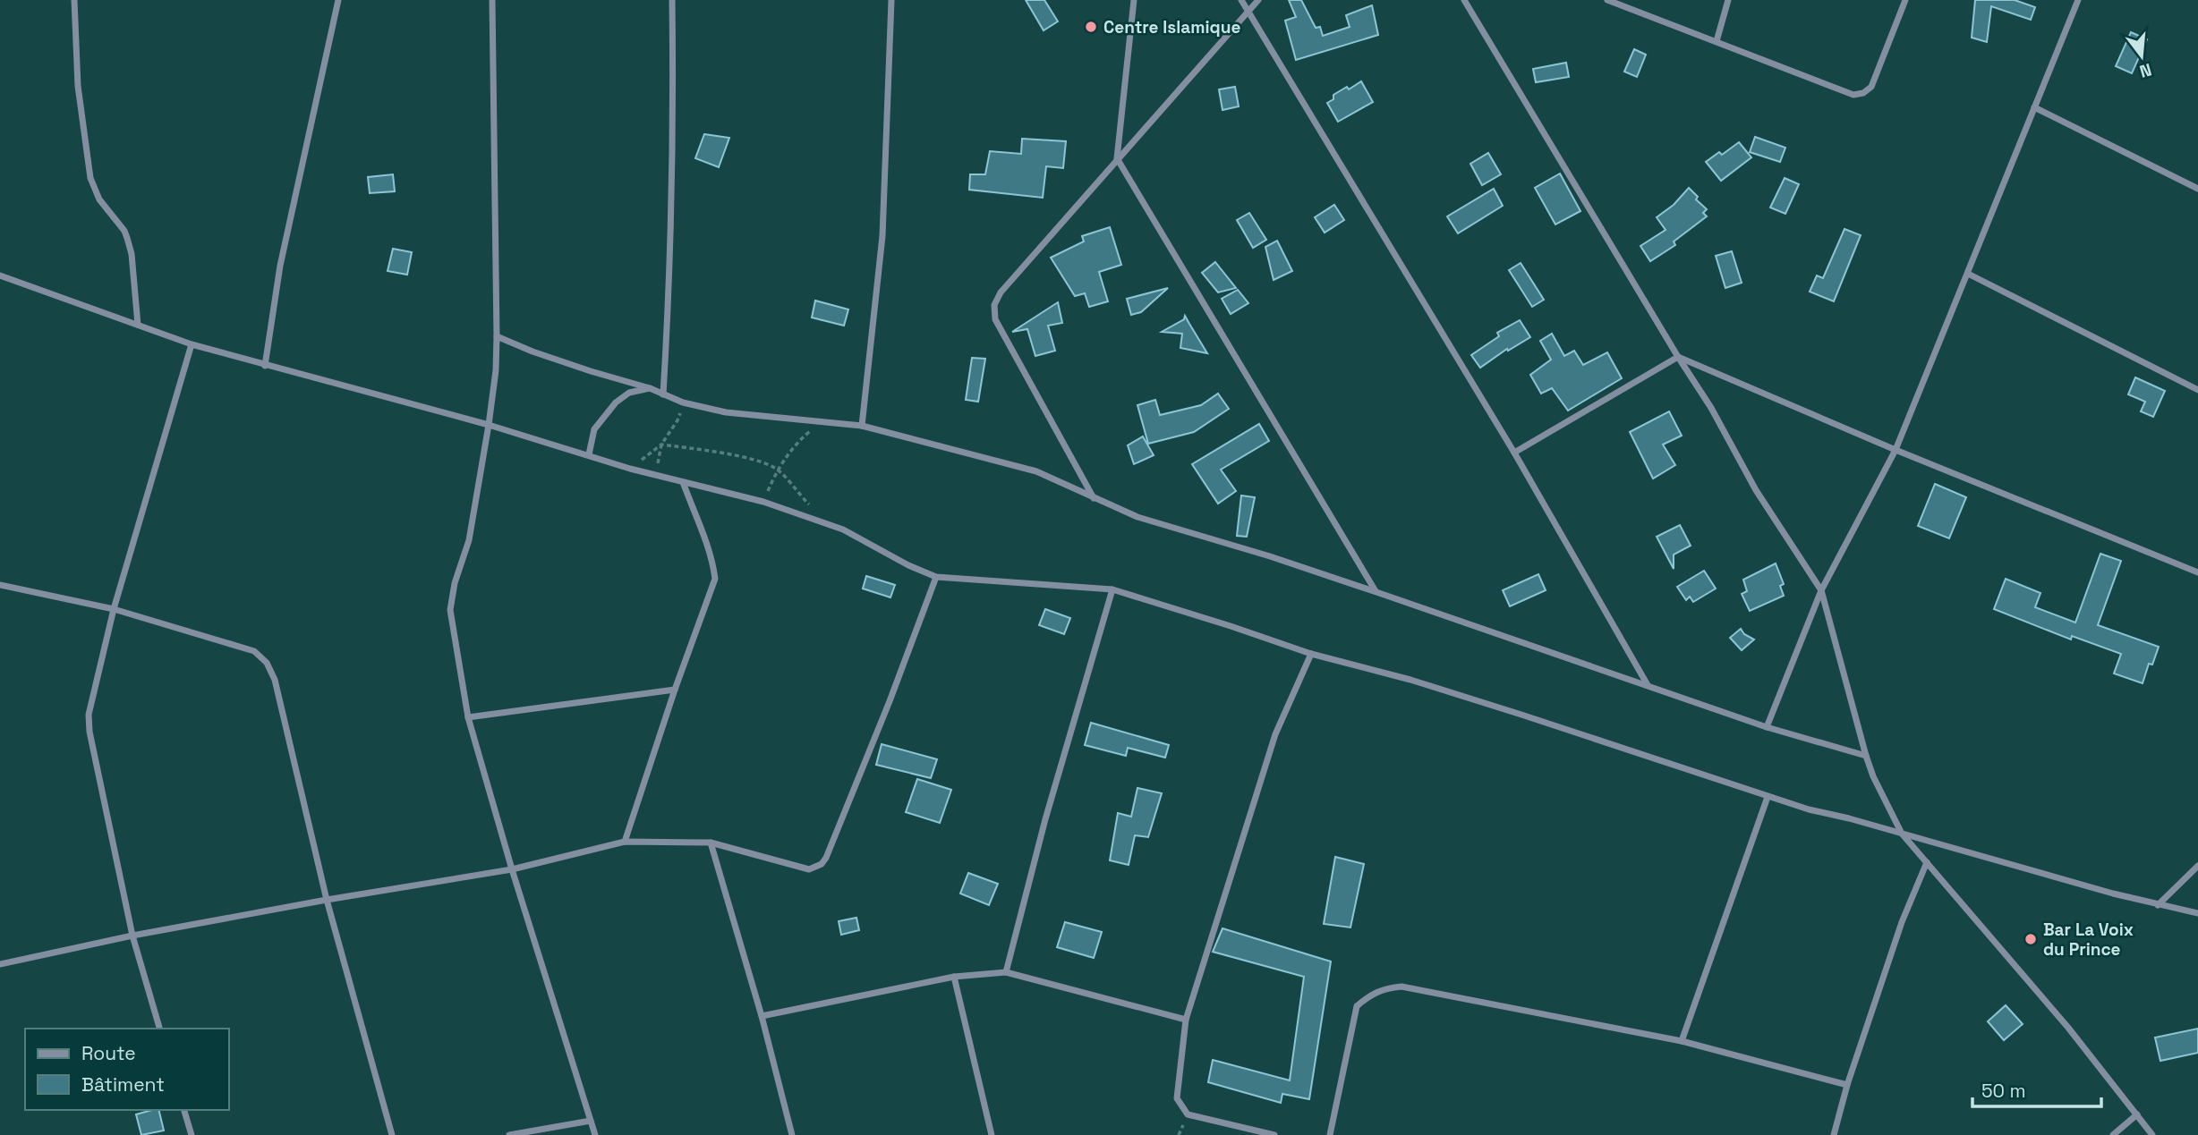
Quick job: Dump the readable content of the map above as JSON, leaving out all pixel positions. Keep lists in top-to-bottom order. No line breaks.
{"places":["Centre Islamique","Bar La Voix du Prince"],"legend":["Route","Bâtiment"],"scale_bar":"50 m","north":"bottom"}
